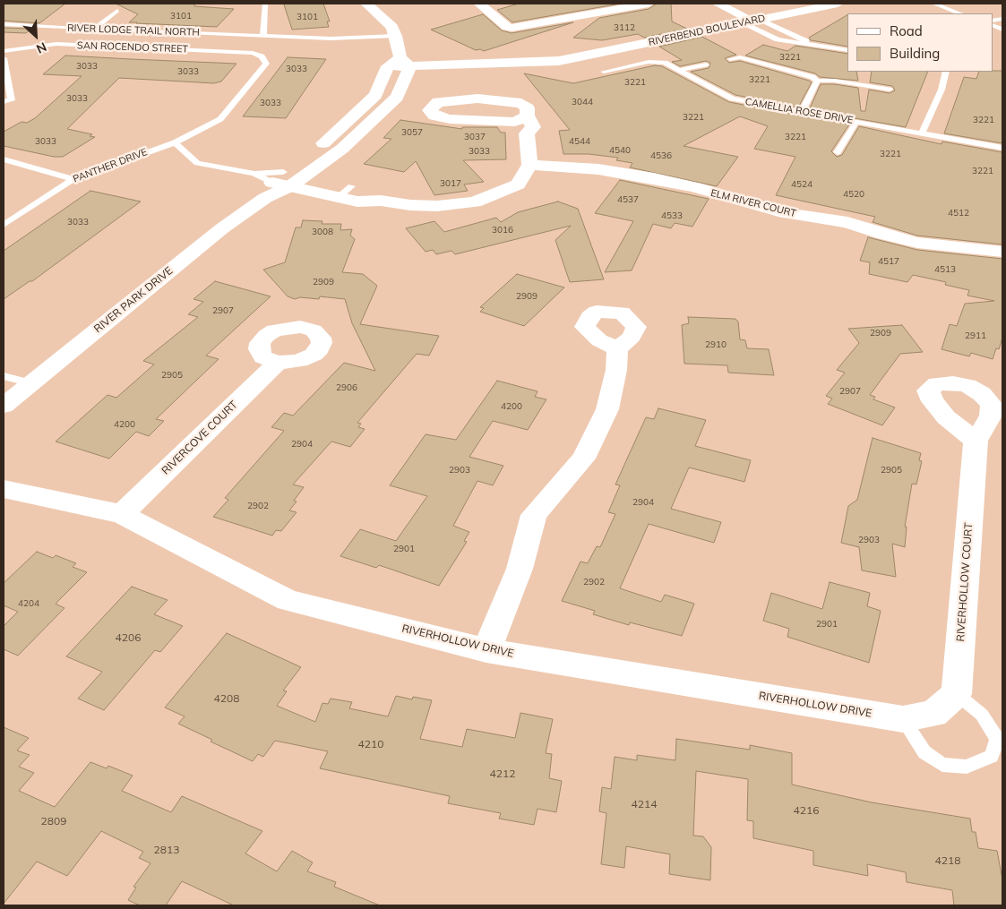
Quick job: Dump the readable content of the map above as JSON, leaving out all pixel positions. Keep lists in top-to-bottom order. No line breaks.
{"streets":{"street":["RIVERBEND BOULEVARD","ELM RIVER COURT","RIVER PARK DRIVE","RIVERCOVE COURT","RIVERHOLLOW COURT","RIVERHOLLOW DRIVE"],"lane":["RIVER LODGE TRAIL NORTH","SAN ROCENDO STREET","CAMELLIA ROSE DRIVE","PANTHER DRIVE"]},"crossings":[["SAN ROCENDO STREET","PANTHER DRIVE"],["RIVERCOVE COURT","RIVERHOLLOW DRIVE"],["RIVERHOLLOW COURT","RIVERHOLLOW DRIVE"]],"house_numbers":["3101","3101","3112","3221","3033","3033","3033","3221","3221","3033","3044","3033","3221","3221","3057","3037","3221","3033","4544","4540","3033","3221","4536","3221","3017","4524","4520","4537","4512","4533","3033","3016","3008","4517","4513","2909","2909","2907","2909","2911","2910","2905","2906","2907","4200","4200","2904","2903","2905","2904","2902","2903","2901","2902","4204","2901","4206","4208","4210","4212","4214","4216","2809","2813","4218"],"legend":["Road","Building"],"north":"bottom right"}
